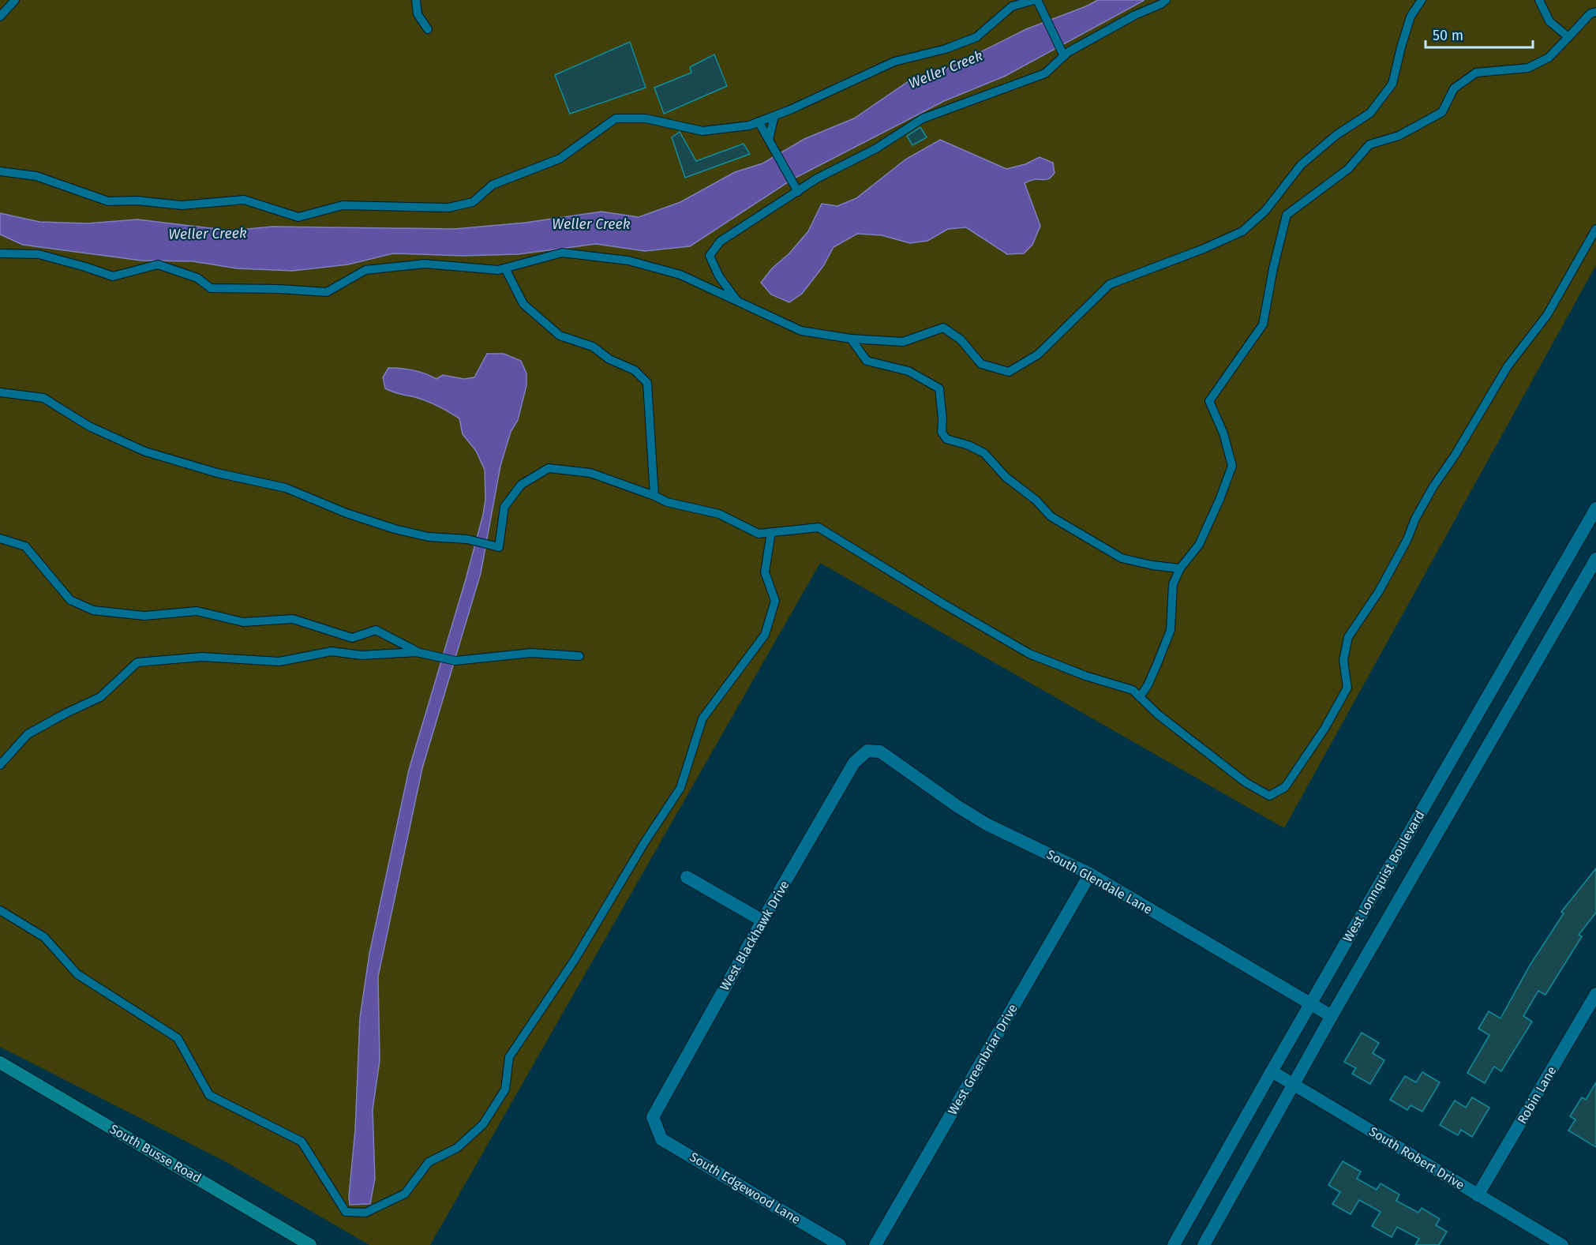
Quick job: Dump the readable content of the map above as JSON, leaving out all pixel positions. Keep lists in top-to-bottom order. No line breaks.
{"streets":{"main road":["South Busse Road"],"street":["West Lonnquist Boulevard","South Glendale Lane","West Blackhawk Drive","West Greenbriar Drive","Robin Lane","South Robert Drive","South Edgewood Lane"]},"crossings":[["West Lonnquist Boulevard","South Glendale Lane"],["West Lonnquist Boulevard","South Robert Drive"],["South Glendale Lane","West Blackhawk Drive"],["South Glendale Lane","West Greenbriar Drive"],["West Blackhawk Drive","South Edgewood Lane"],["Robin Lane","South Robert Drive"]],"water":["Weller Creek"],"scale_bar":"50 m"}
